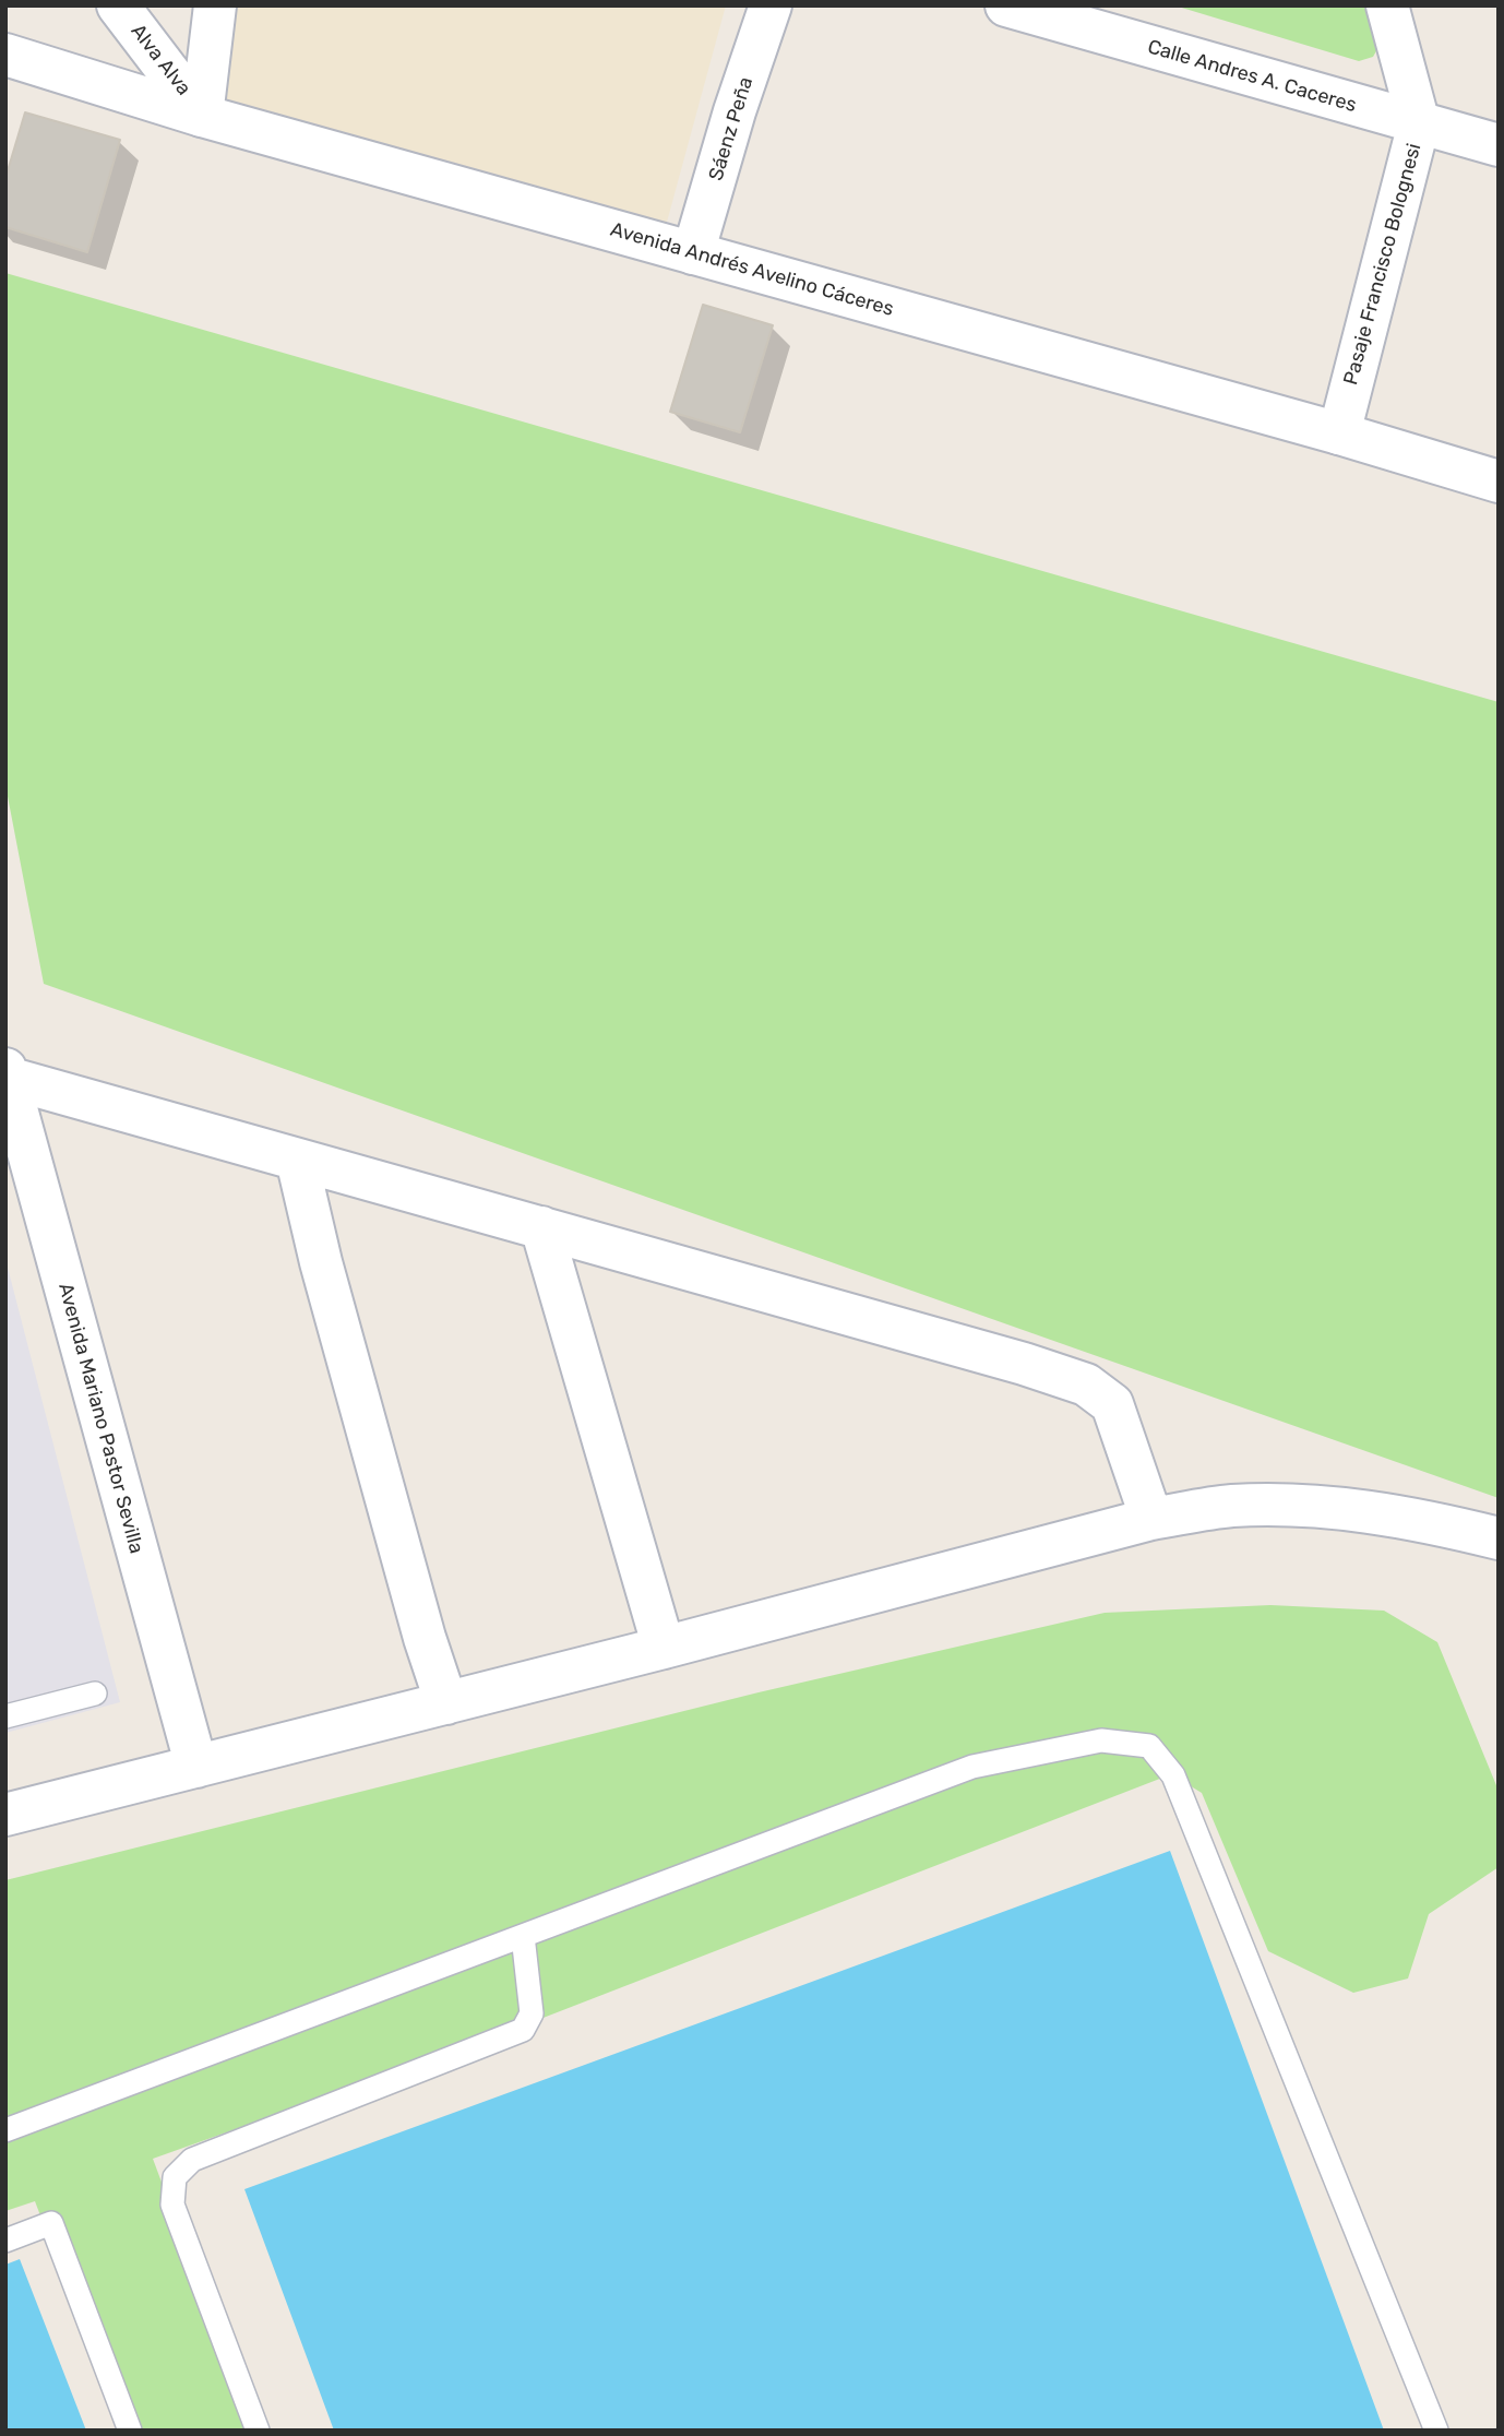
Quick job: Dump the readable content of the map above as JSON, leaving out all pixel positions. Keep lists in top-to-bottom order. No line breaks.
{"streets":{"street":["Alva Alva","Calle Andres A. Caceres","Sáenz Peña","Pasaje Francisco Bolognesi","Avenida Andrés Avelino Cáceres","Avenida Mariano Pastor Sevilla"]},"crossings":[["Alva Alva","Avenida Andrés Avelino Cáceres"],["Calle Andres A. Caceres","Pasaje Francisco Bolognesi"],["Sáenz Peña","Avenida Andrés Avelino Cáceres"],["Pasaje Francisco Bolognesi","Avenida Andrés Avelino Cáceres"]]}
